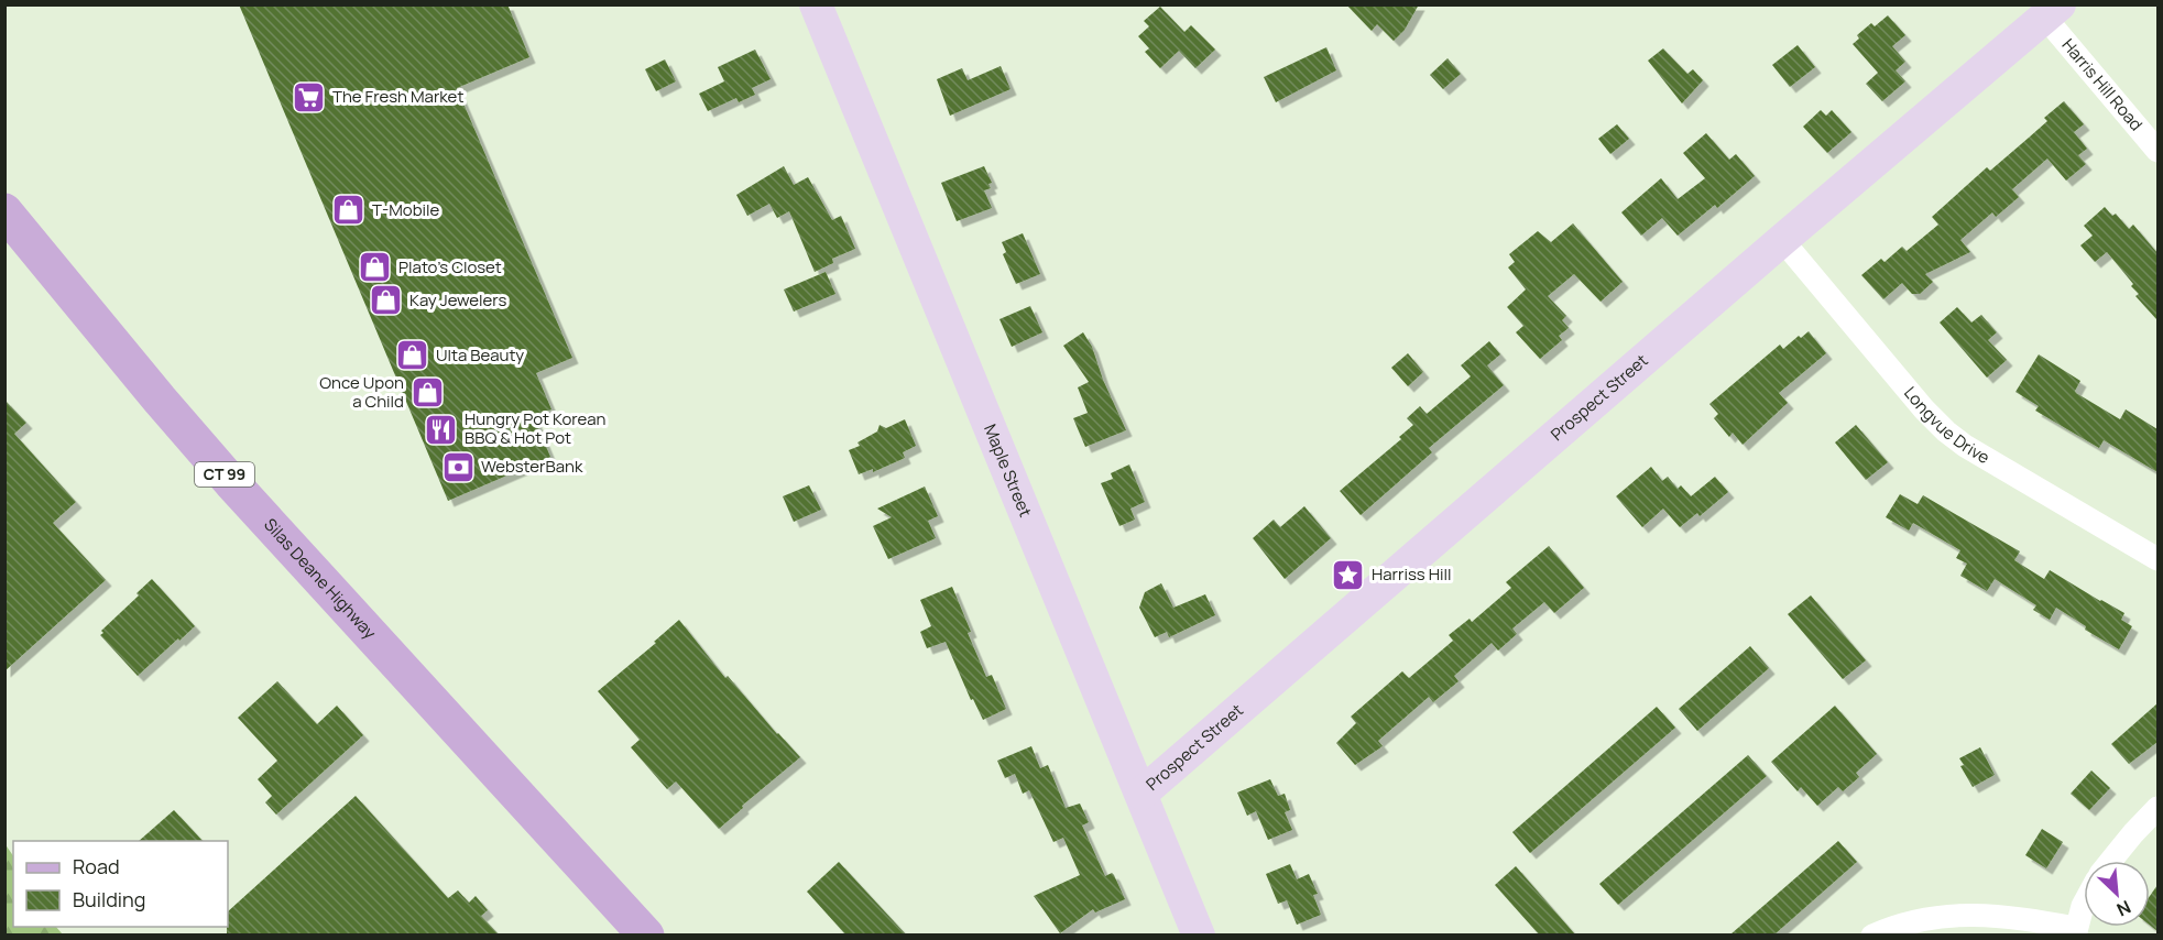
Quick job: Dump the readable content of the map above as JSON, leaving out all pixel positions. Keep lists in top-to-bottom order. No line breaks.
{"streets":{"main road":["Prospect Street","Maple Street","CT 99","Silas Deane Highway"],"street":["Harris Hill Road","Longvue Drive"]},"crossings":[["Harris Hill Road","Prospect Street"],["Prospect Street","Longvue Drive"],["Prospect Street","Maple Street"]],"places":{"supermarket":["The Fresh Market"],"shop":["T-Mobile","Plato's Closet","Kay Jewelers","Ulta Beauty","Once Upon a Child"],"restaurant":["Hungry Pot Korean BBQ & Hot Pot"],"bank":["WebsterBank"],"place":["Harriss Hill"]},"legend":["Road","Building"],"north":"bottom right"}
